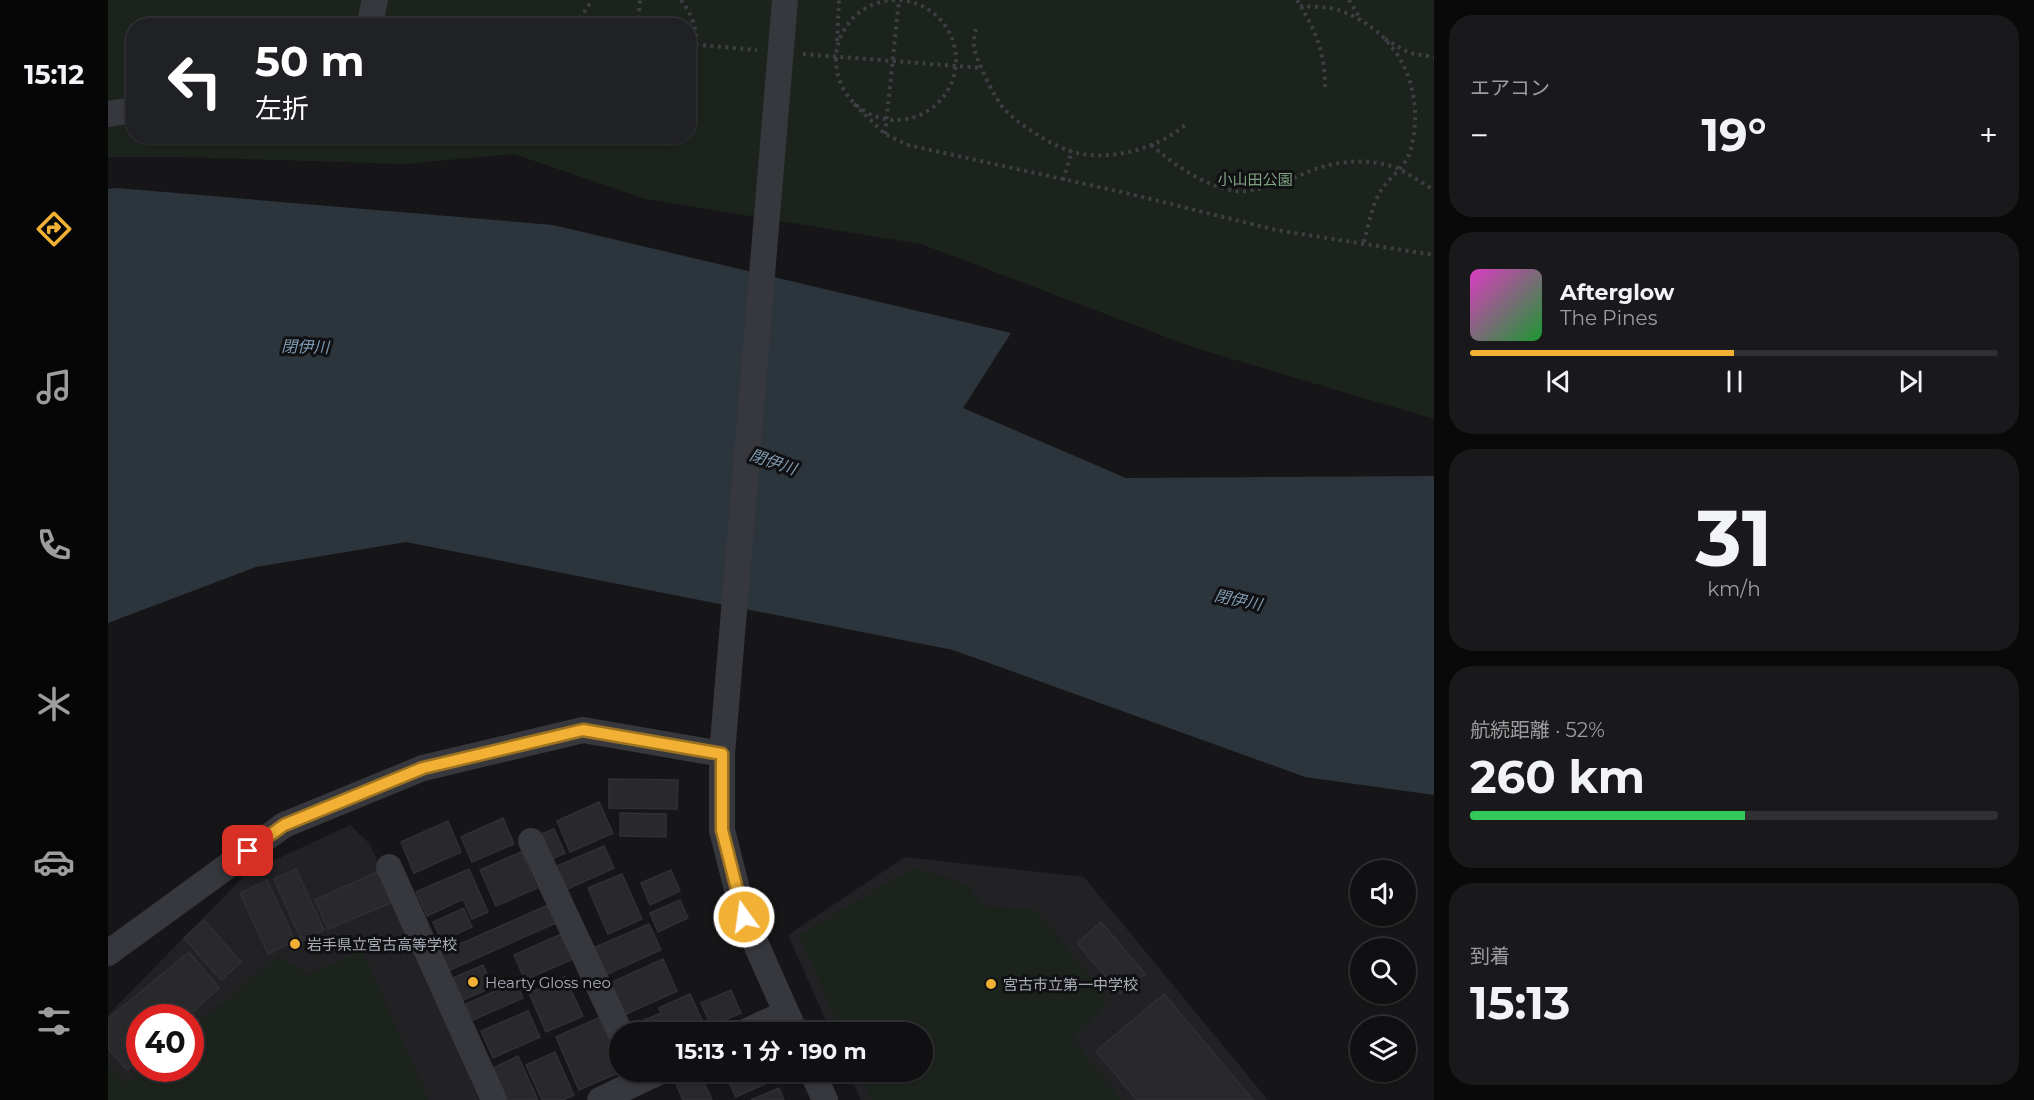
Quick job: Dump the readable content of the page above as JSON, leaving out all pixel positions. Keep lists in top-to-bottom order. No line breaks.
{"water":["閉伊川"],"parks":["小山田公園"],"places":["岩手県立宮古高等学校","Hearty Gloss neo","宮古市立第一中学校"],"page":{"tabs":"15:12","tile":["エアコン",["31","km/h"],["航続距離 · 52%","260 km"],["到着","15:13"]],"turn":["50 m","左折"],"heat":["−","19°","+"],"song":["Afterglow","The Pines"],"limit":"40","trip":"15:13 · 1 分 · 190 m"}}
